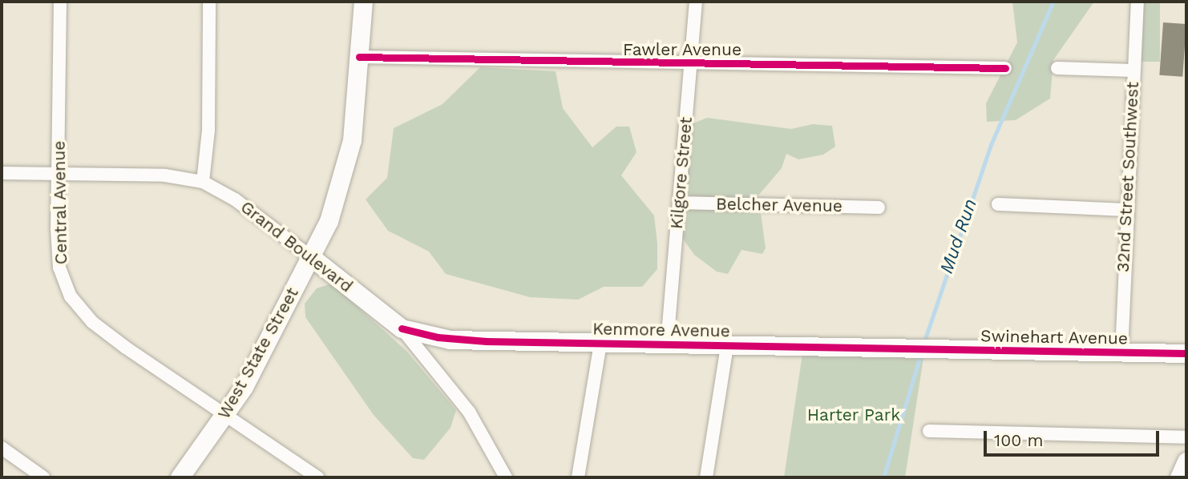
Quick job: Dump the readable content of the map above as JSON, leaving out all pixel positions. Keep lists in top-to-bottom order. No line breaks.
{"streets":{"street":["Fawler Avenue","Kilgore Street","32nd Street Southwest","Central Avenue","Belcher Avenue","Grand Boulevard","Kenmore Avenue","Swinehart Avenue","West State Street"]},"crossings":[["Fawler Avenue","Kilgore Street"],["Fawler Avenue","West State Street"],["Kilgore Street","Belcher Avenue"],["Kilgore Street","Kenmore Avenue"],["32nd Street Southwest","Swinehart Avenue"],["Central Avenue","Grand Boulevard"],["Central Avenue","West State Street"],["Grand Boulevard","Kenmore Avenue"],["Grand Boulevard","West State Street"],["Kenmore Avenue","Swinehart Avenue"]],"water":["Mud Run"],"parks":["Harter Park"],"scale_bar":"100 m"}
